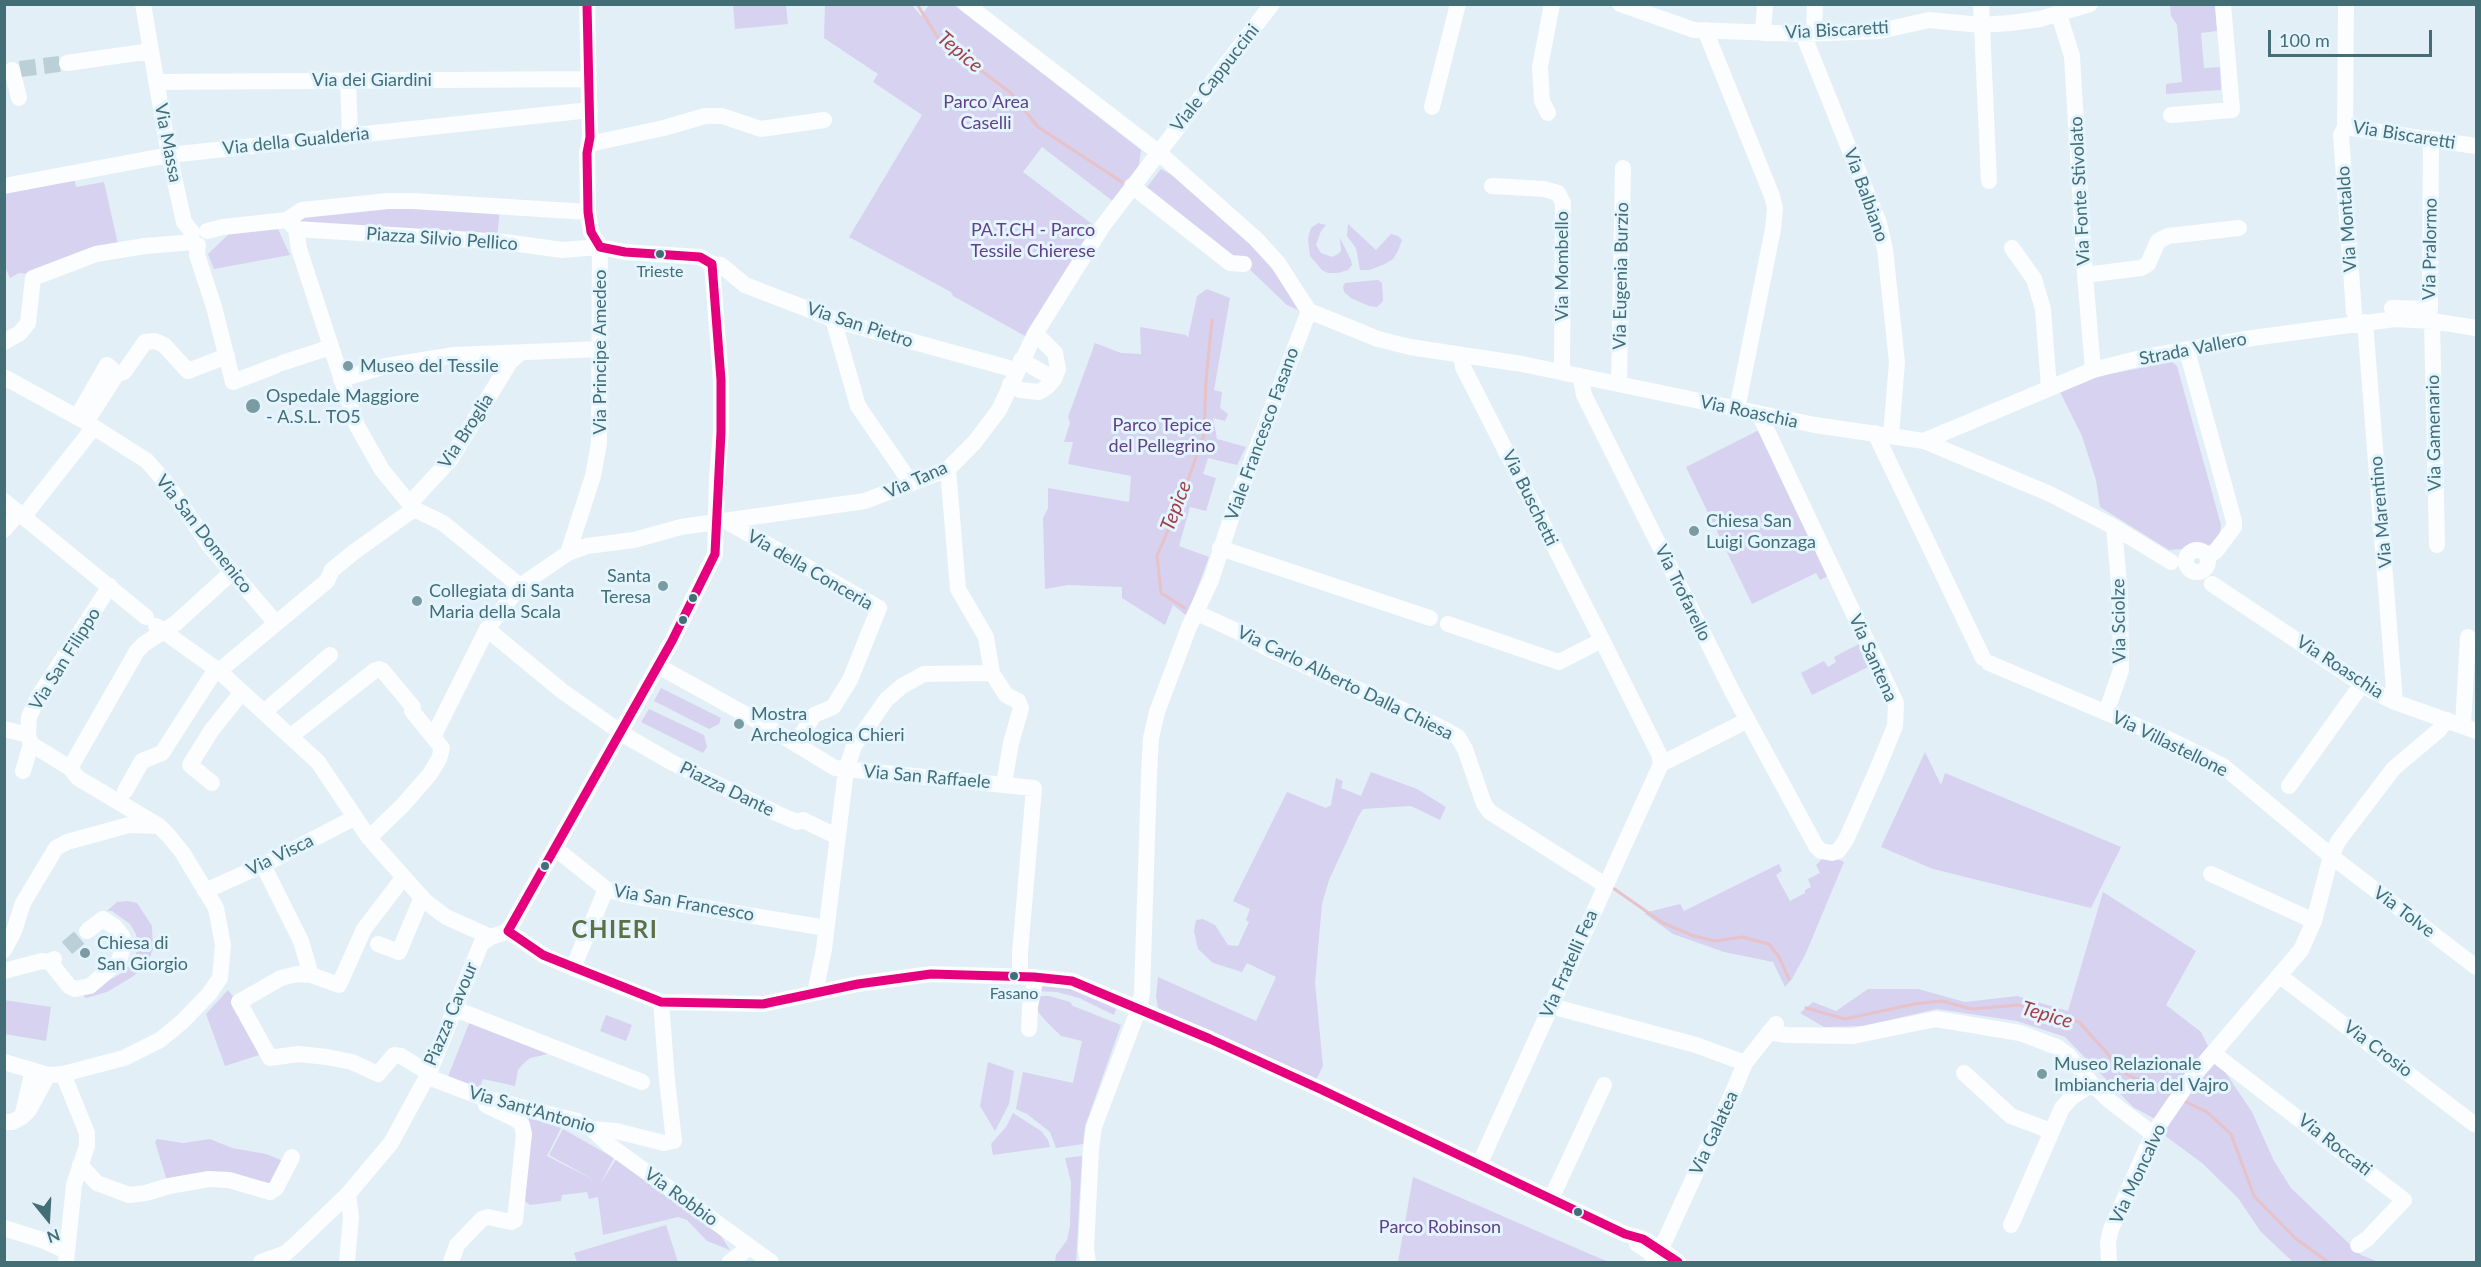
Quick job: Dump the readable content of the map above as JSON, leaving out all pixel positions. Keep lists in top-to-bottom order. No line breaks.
{"streets":{"street":["Via Biscaretti","Viale Cappuccini","Via dei Giardini","Via della Gualderia","Via Massa","Via Fonte Stivolato","Via Balbiano","Via Montaldo","Piazza Silvio Pellico","Via Pralormo","Via Mombello","Via Eugenia Burzio","Via San Pietro","Strada Vallero","Via Principe Amedeo","Via Roaschia","Via Broglia","Via Gamenario","Viale Francesco Fasano","Via Tana","Via Buschetti","Via Marentino","Via San Domenico","Via della Conceria","Via Trofarello","Via Sciolze","Via Santena","Via San Filippo","Via Carlo Alberto Dalla Chiesa","Via Villastellone","Via San Raffaele","Piazza Dante","Via Visca","Via San Francesco","Via Tolve","Via Fratelli Fea","Piazza Cavour","Via Crosio","Via Sant'Antonio","Via Galatea","Via Roccati","Via Moncalvo","Via Robbio"]},"crossings":[["Via Biscaretti","Via Fonte Stivolato"],["Via Biscaretti","Via Balbiano"],["Via Biscaretti","Via Montaldo"],["Via Biscaretti","Via Pralormo"],["Viale Cappuccini","Via Tana"],["Via dei Giardini","Via Massa"],["Via dei Giardini","Via Principe Amedeo"],["Via della Gualderia","Via Massa"],["Via della Gualderia","Via Principe Amedeo"],["Via Massa","Piazza Silvio Pellico"],["Via Fonte Stivolato","Strada Vallero"],["Via Balbiano","Via Roaschia"],["Via Balbiano","Via Villastellone"],["Via Montaldo","Via Pralormo"],["Via Montaldo","Strada Vallero"],["Via Montaldo","Via Marentino"],["Piazza Silvio Pellico","Via San Pietro"],["Piazza Silvio Pellico","Via Principe Amedeo"],["Via Pralormo","Strada Vallero"],["Via Pralormo","Via Marentino"],["Via Mombello","Via Roaschia"],["Via Eugenia Burzio","Via Roaschia"],["Via San Pietro","Via Tana"],["Strada Vallero","Via Roaschia"],["Strada Vallero","Via Gamenario"],["Strada Vallero","Via Marentino"],["Via Principe Amedeo","Via Tana"],["Via Roaschia","Viale Francesco Fasano"],["Via Roaschia","Via Buschetti"],["Via Roaschia","Via Marentino"],["Via Roaschia","Via Trofarello"],["Via Roaschia","Via Sciolze"],["Via Roaschia","Via Santena"],["Via Roaschia","Via Villastellone"],["Via Roaschia","Via Moncalvo"],["Viale Francesco Fasano","Via Carlo Alberto Dalla Chiesa"],["Via Tana","Via della Conceria"],["Via Tana","Piazza Dante"],["Via Buschetti","Via Fratelli Fea"],["Via della Conceria","Via San Raffaele"],["Via Trofarello","Via Santena"],["Via Sciolze","Via Villastellone"],["Via Carlo Alberto Dalla Chiesa","Via Fratelli Fea"],["Via Villastellone","Via Tolve"],["Via Villastellone","Via Moncalvo"],["Via Tolve","Via Moncalvo"],["Piazza Cavour","Via Sant'Antonio"],["Via Crosio","Via Moncalvo"],["Via Sant'Antonio","Via Robbio"],["Via Roccati","Via Moncalvo"]],"districts":["CHIERI"],"water":["Tepice"],"parks":["Parco Area Caselli","PA.T.CH - Parco Tessile Chierese","Parco Tepice del Pellegrino","Parco Robinson"],"places":["Trieste","Museo del Tessile","Ospedale Maggiore - A.S.L. TO5","Chiesa San Luigi Gonzaga","Santa Teresa","Collegiata di Santa Maria della Scala","Mostra Archeologica Chieri","Chiesa di San Giorgio","Fasano","Museo Relazionale Imbiancheria del Vajro"],"scale_bar":"100 m","north":"bottom"}
